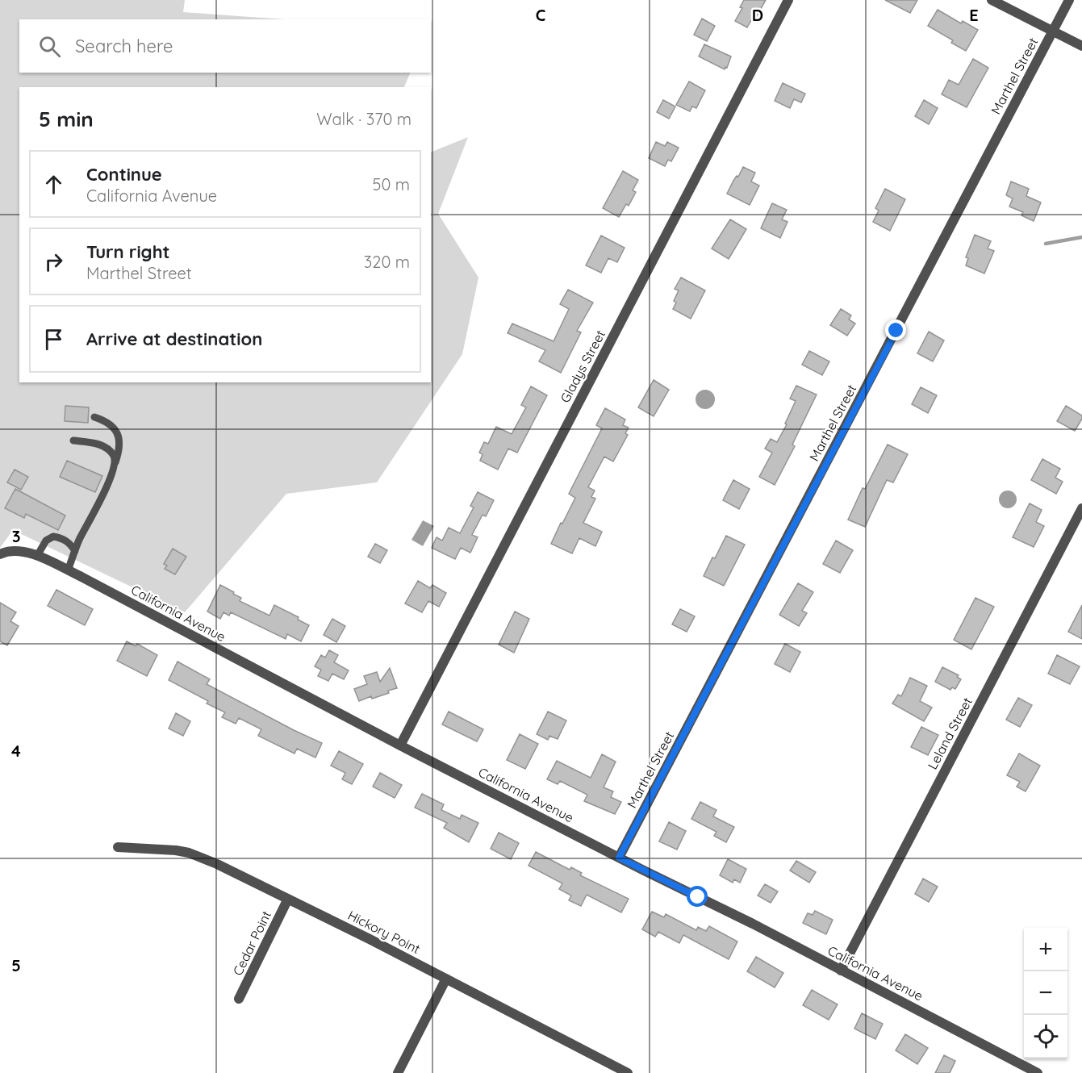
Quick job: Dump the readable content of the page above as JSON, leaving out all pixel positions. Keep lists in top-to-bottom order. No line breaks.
{"streets":{"street":["Marthel Street","Gladys Street","California Avenue","Leland Street","Hickory Point","Cedar Point"]},"crossings":[["Marthel Street","California Avenue"],["Gladys Street","California Avenue"],["California Avenue","Leland Street"],["Hickory Point","Cedar Point"]],"page":{"search":"Search here","heading":["5 min","Walk · 370 m"],"list":[["Continue","California Avenue","50 m"],["Turn right","Marthel Street","320 m"],"Arrive at destination"],"map_buttons":["+","−"]},"grid":{"columns":["C","D","E"],"rows":["3","4","5"]}}
